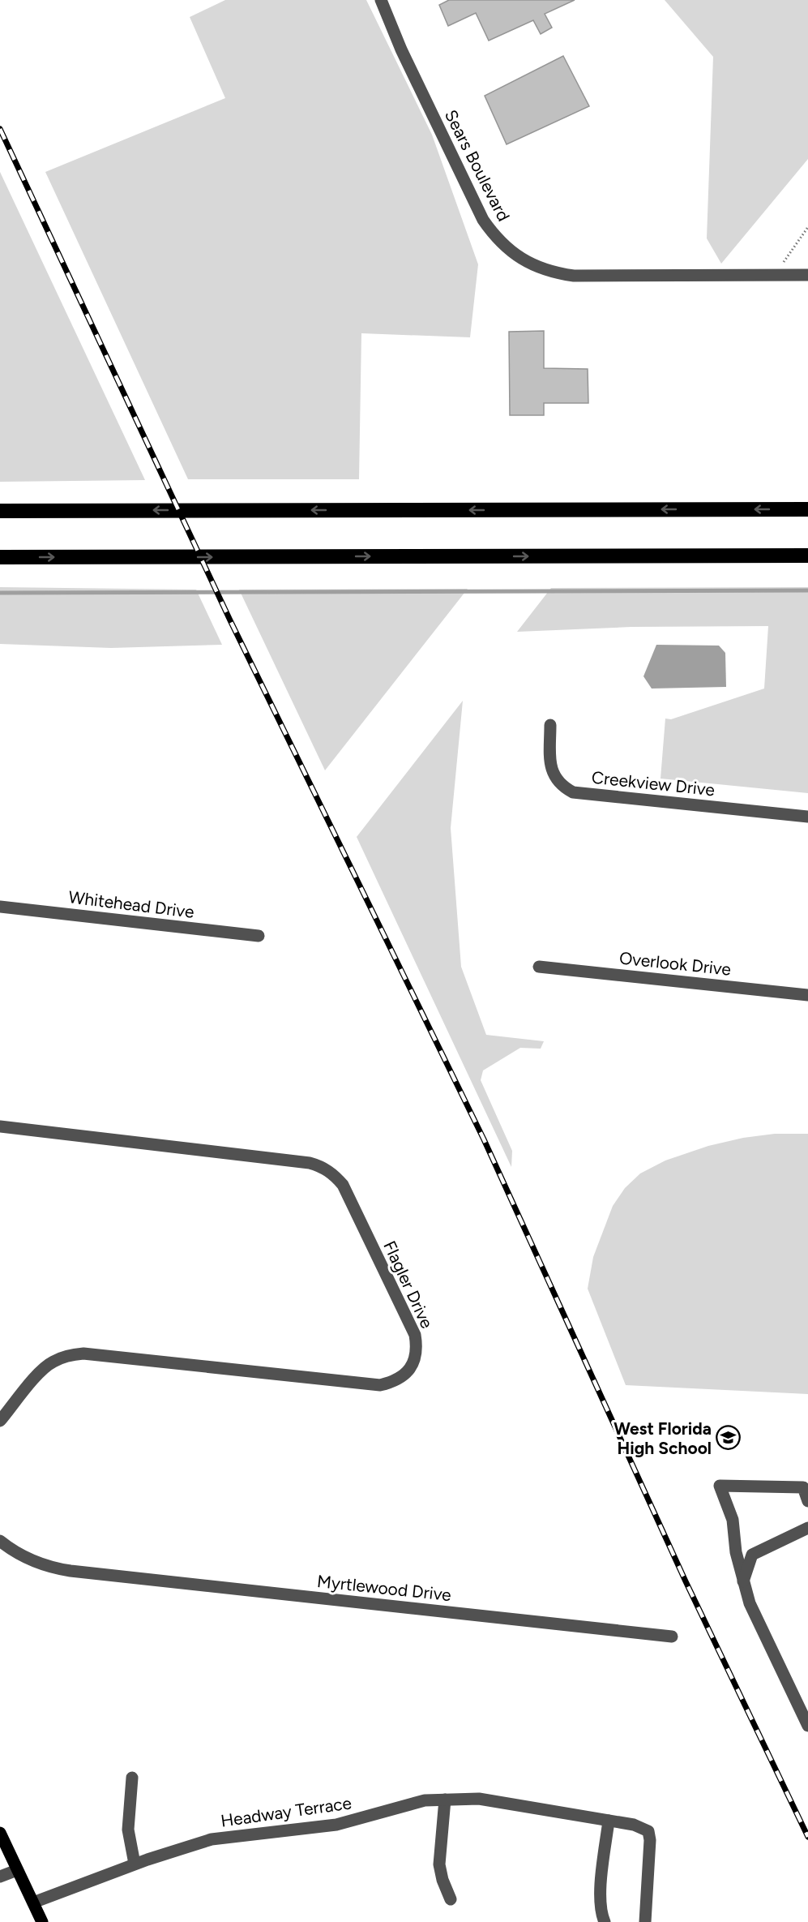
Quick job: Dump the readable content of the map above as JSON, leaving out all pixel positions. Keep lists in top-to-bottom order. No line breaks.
{"streets":{"street":["Sears Boulevard","Creekview Drive","Whitehead Drive","Overlook Drive","Flagler Drive","Myrtlewood Drive","Headway Terrace"]},"places":{"school or university":["West Florida High School"]}}
